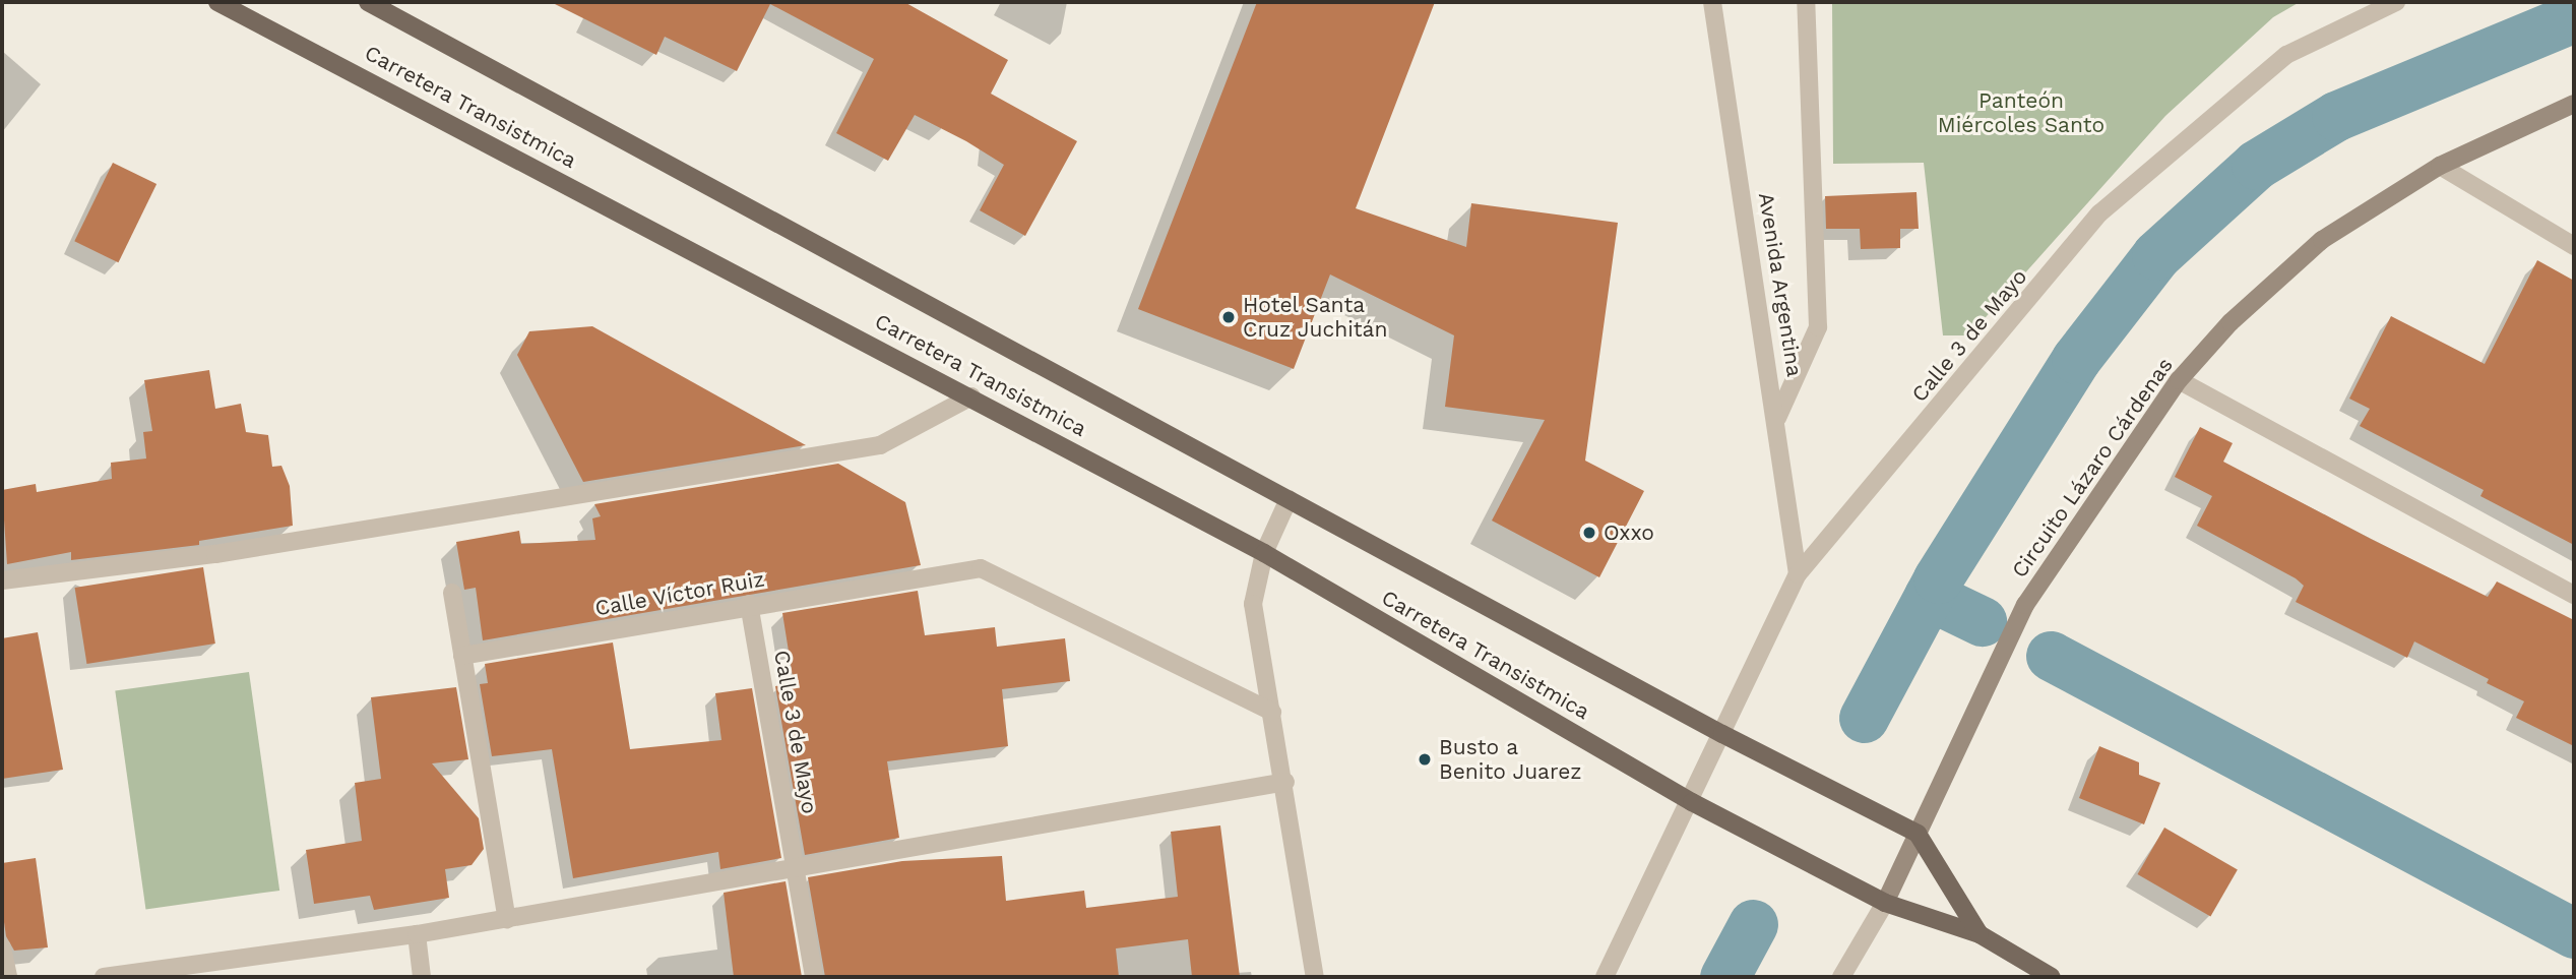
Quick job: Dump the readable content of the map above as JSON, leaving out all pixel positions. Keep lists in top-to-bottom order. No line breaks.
{"streets":{"main road":["Carretera Transistmica","Circuito Lázaro Cárdenas"],"street":["Avenida Argentina","Calle 3 de Mayo","Calle Víctor Ruiz"]},"crossings":[["Carretera Transistmica","Calle 3 de Mayo"],["Carretera Transistmica","Circuito Lázaro Cárdenas"],["Avenida Argentina","Calle 3 de Mayo"],["Calle 3 de Mayo","Calle Víctor Ruiz"]],"parks":["Panteón Miércoles Santo"],"places":["Hotel Santa Cruz Juchitán","Oxxo","Busto a Benito Juarez"]}
